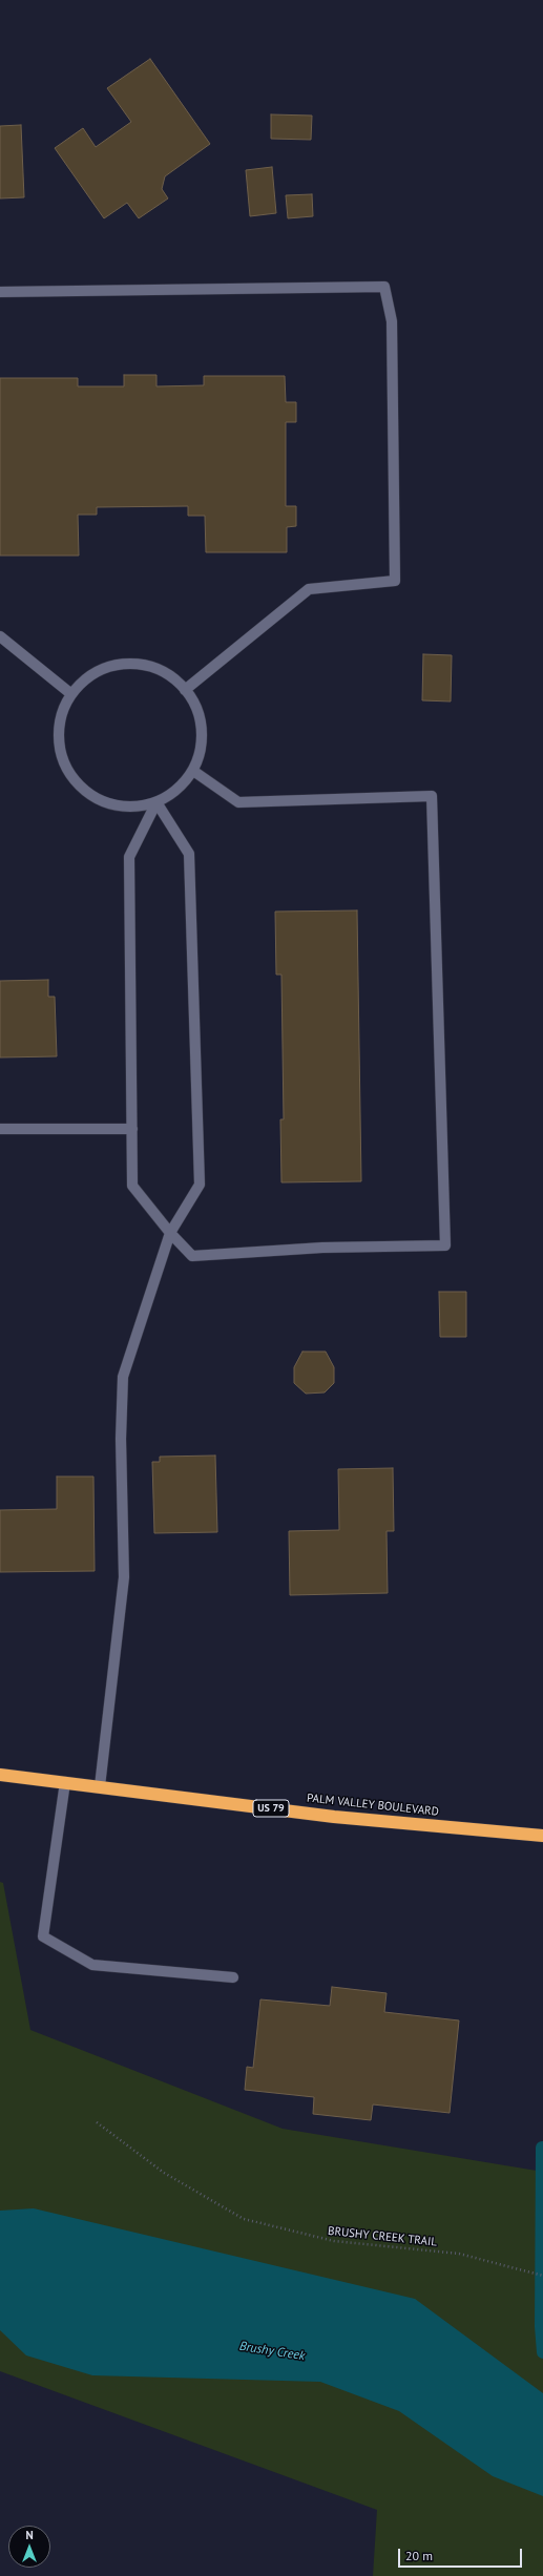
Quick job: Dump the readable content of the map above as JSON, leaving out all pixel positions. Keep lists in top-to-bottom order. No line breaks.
{"streets":{"highway":["PALM VALLEY BOULEVARD","US 79"],"path":["BRUSHY CREEK TRAIL"]},"water":["Brushy Creek"],"scale_bar":"20 m","north":"top"}
